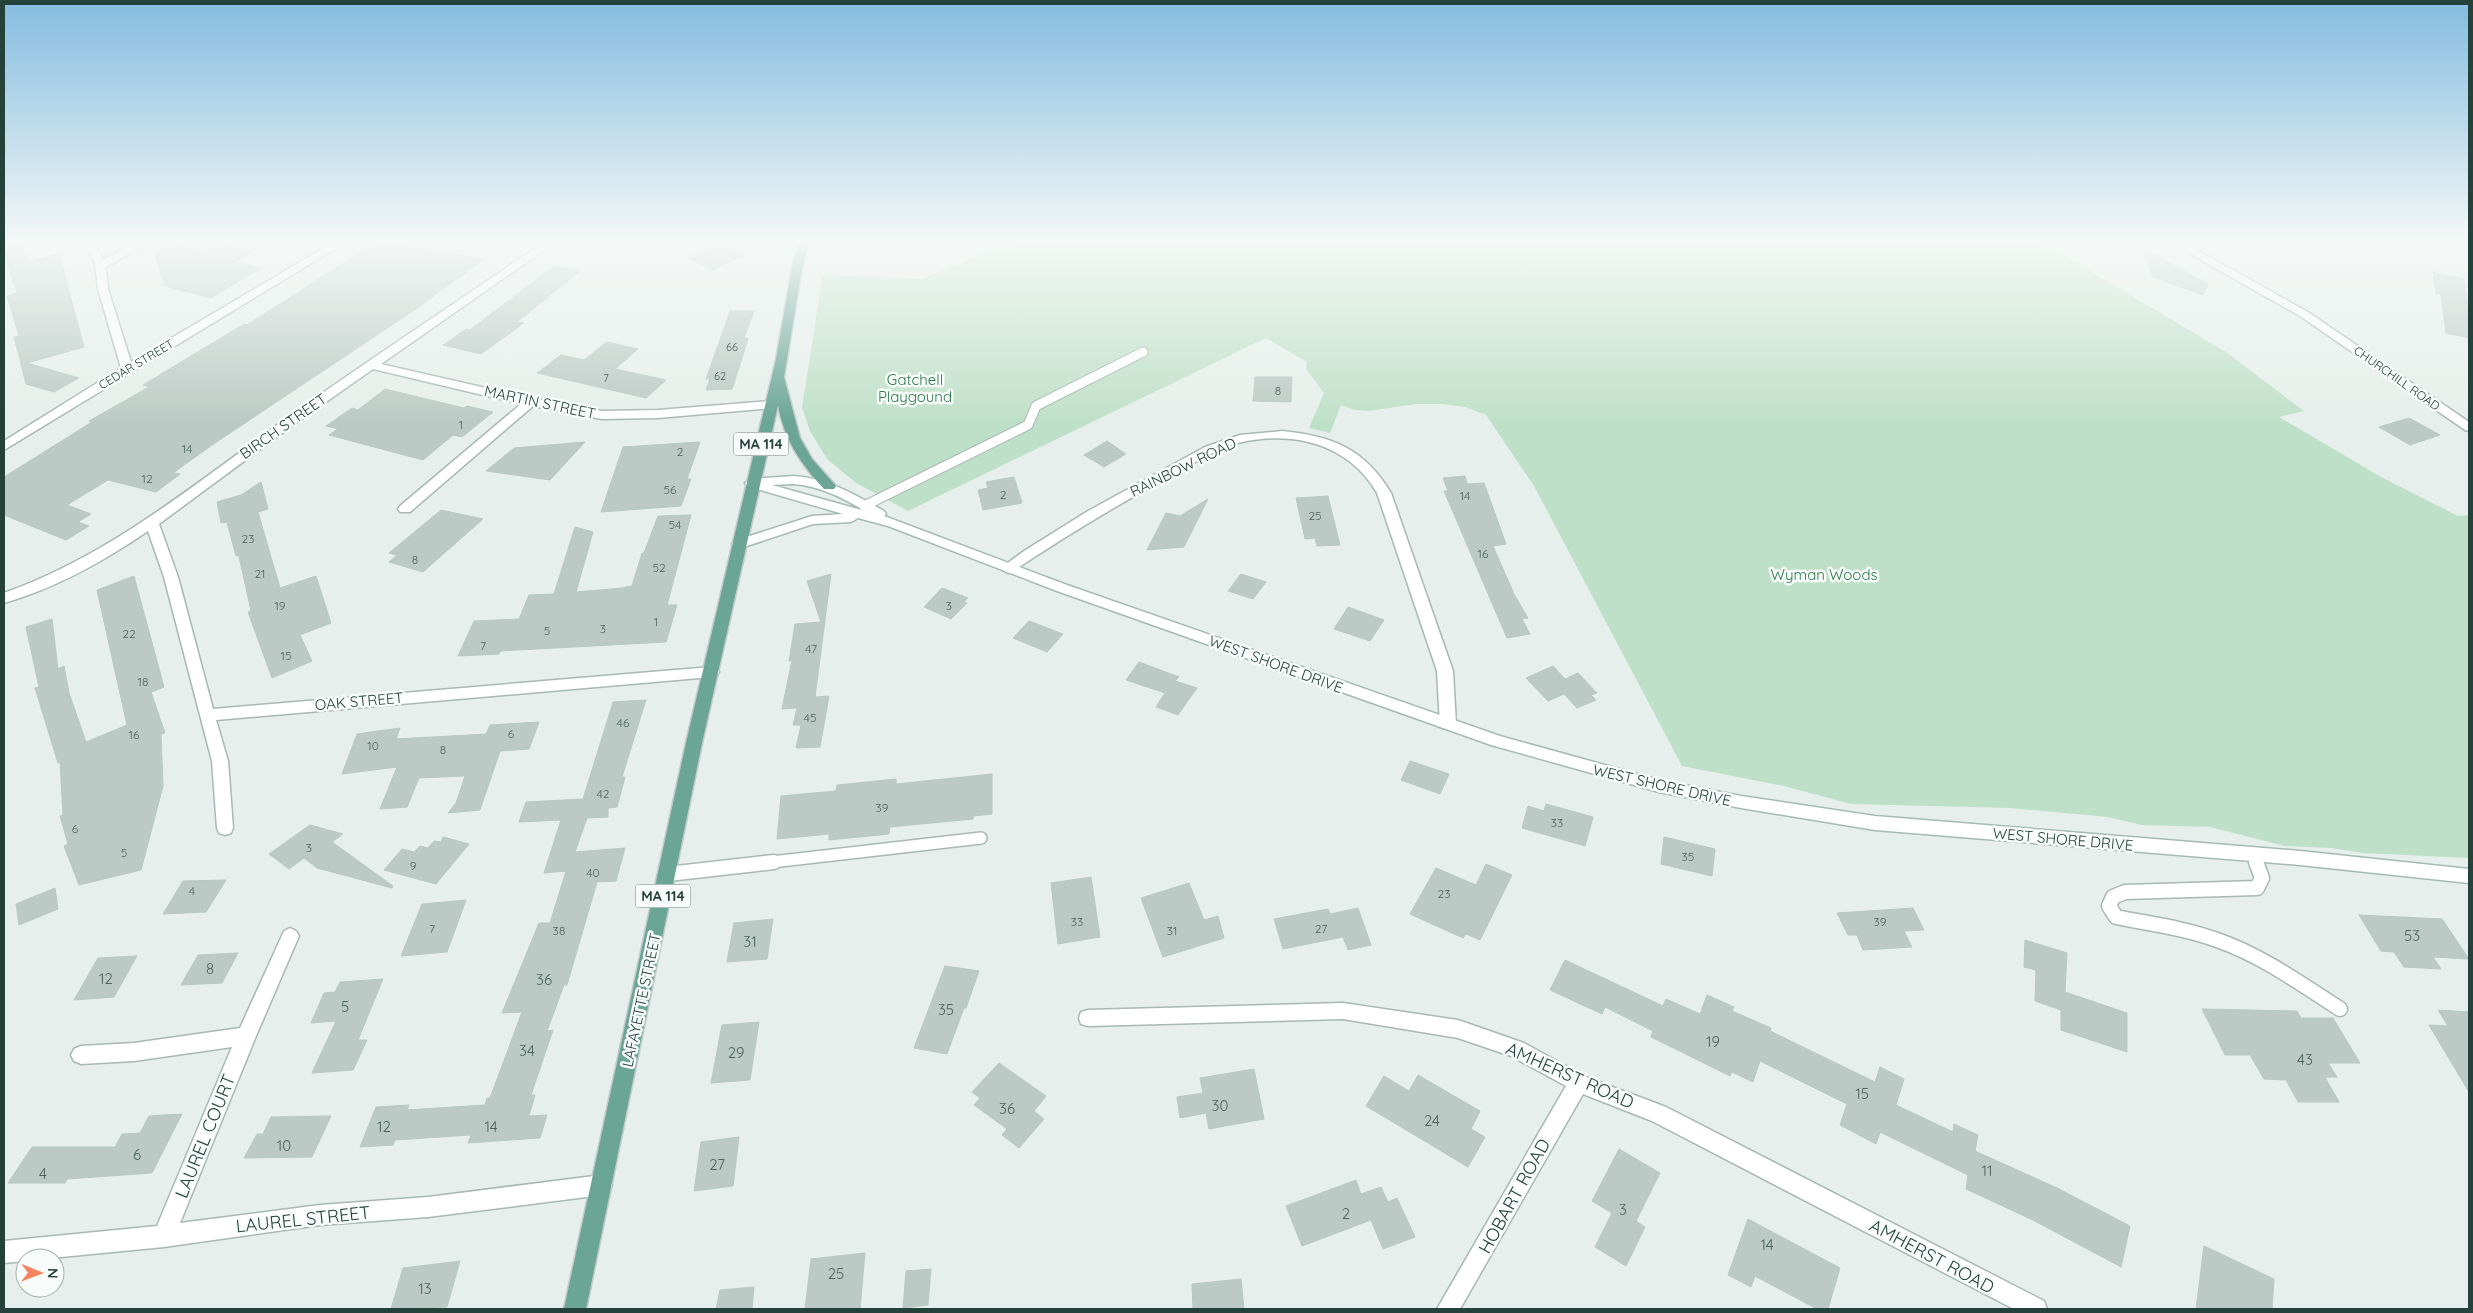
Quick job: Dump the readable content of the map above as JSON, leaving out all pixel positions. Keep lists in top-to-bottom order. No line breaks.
{"streets":{"main road":["MA 114","LAFAYETTE STREET"],"street":["CEDAR STREET","CHURCHILL ROAD","MARTIN STREET","BIRCH STREET","RAINBOW ROAD","WEST SHORE DRIVE","OAK STREET","AMHERST ROAD","LAUREL COURT","HOBART ROAD","LAUREL STREET"]},"crossings":[["MARTIN STREET","BIRCH STREET"],["MARTIN STREET","LAFAYETTE STREET"],["RAINBOW ROAD","WEST SHORE DRIVE"],["WEST SHORE DRIVE","LAFAYETTE STREET"],["OAK STREET","LAFAYETTE STREET"],["LAFAYETTE STREET","LAUREL STREET"],["AMHERST ROAD","HOBART ROAD"],["LAUREL COURT","LAUREL STREET"]],"parks":["Gatchell Playgound","Wyman Woods"],"house_numbers":["66","62","7","8","1","14","2","12","56","2","14","25","54","23","16","8","52","21","19","3","1","3","5","22","7","47","15","18","45","46","6","16","10","8","42","39","33","6","3","5","35","9","40","4","23","33","39","7","27","38","31","53","31","8","12","36","5","35","19","34","29","43","15","30","36","24","12","14","10","6","27","11","4","3","2","14","25","13"],"north":"right"}
